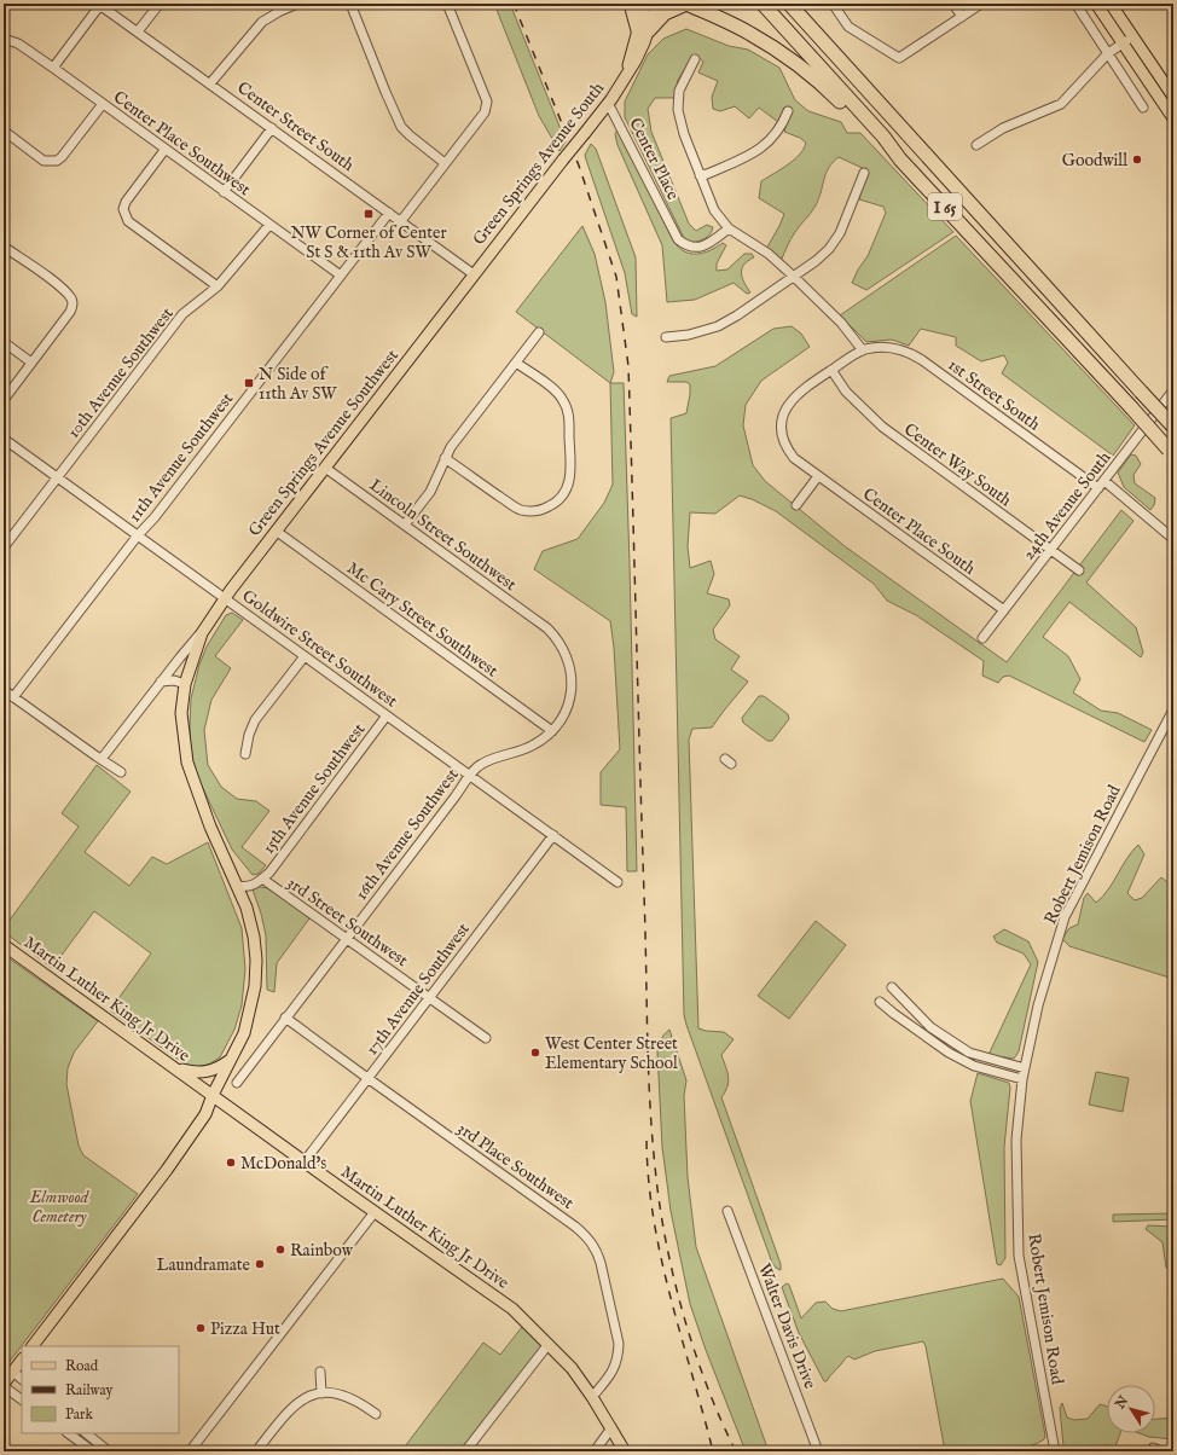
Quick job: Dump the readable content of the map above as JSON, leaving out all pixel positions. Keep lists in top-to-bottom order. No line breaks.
{"streets":{"highway":["I 65"],"main road":["Green Springs Avenue South","Green Springs Avenue Southwest","Martin Luther King Jr Drive"],"street":["Center Street South","Center Place Southwest","Center Place","10th Avenue Southwest","1st Street South","11th Avenue Southwest","Center Way South","24th Avenue South","Center Place South","Lincoln Street Southwest","Mc Cary Street Southwest","Goldwire Street Southwest","15th Avenue Southwest","16th Avenue Southwest","Robert Jemison Road","3rd Street Southwest","17th Avenue Southwest","3rd Place Southwest","Walter Davis Drive"]},"crossings":[["Center Street South","Green Springs Avenue South"],["Center Street South","Green Springs Avenue Southwest"],["Center Street South","11th Avenue Southwest"],["Center Place Southwest","10th Avenue Southwest"],["Center Place Southwest","11th Avenue Southwest"],["Center Place","Green Springs Avenue South"],["Green Springs Avenue South","Green Springs Avenue Southwest"],["10th Avenue Southwest","Goldwire Street Southwest"],["1st Street South","24th Avenue South"],["1st Street South","Center Place South"],["Green Springs Avenue Southwest","Lincoln Street Southwest"],["Green Springs Avenue Southwest","Mc Cary Street Southwest"],["Green Springs Avenue Southwest","Goldwire Street Southwest"],["Green Springs Avenue Southwest","3rd Street Southwest"],["Green Springs Avenue Southwest","Martin Luther King Jr Drive"],["11th Avenue Southwest","Goldwire Street Southwest"],["Center Way South","24th Avenue South"],["Center Way South","Center Place South"],["24th Avenue South","Center Place South"],["Lincoln Street Southwest","16th Avenue Southwest"],["Mc Cary Street Southwest","16th Avenue Southwest"],["Goldwire Street Southwest","15th Avenue Southwest"],["Goldwire Street Southwest","16th Avenue Southwest"],["Goldwire Street Southwest","17th Avenue Southwest"],["15th Avenue Southwest","3rd Street Southwest"],["16th Avenue Southwest","3rd Street Southwest"],["16th Avenue Southwest","3rd Place Southwest"],["3rd Street Southwest","17th Avenue Southwest"],["17th Avenue Southwest","Martin Luther King Jr Drive"],["17th Avenue Southwest","3rd Place Southwest"],["Martin Luther King Jr Drive","3rd Place Southwest"]],"parks":["Elmwood Cemetery"],"places":{"other":["Goodwill","West Center Street Elementary School","McDonald's","Rainbow","Laundramate","Pizza Hut"],"transit":["NW Corner of Center St S & 11th Av SW","N Side of 11th Av SW"]},"legend":["Road","Railway","Park"],"north":"top left"}
